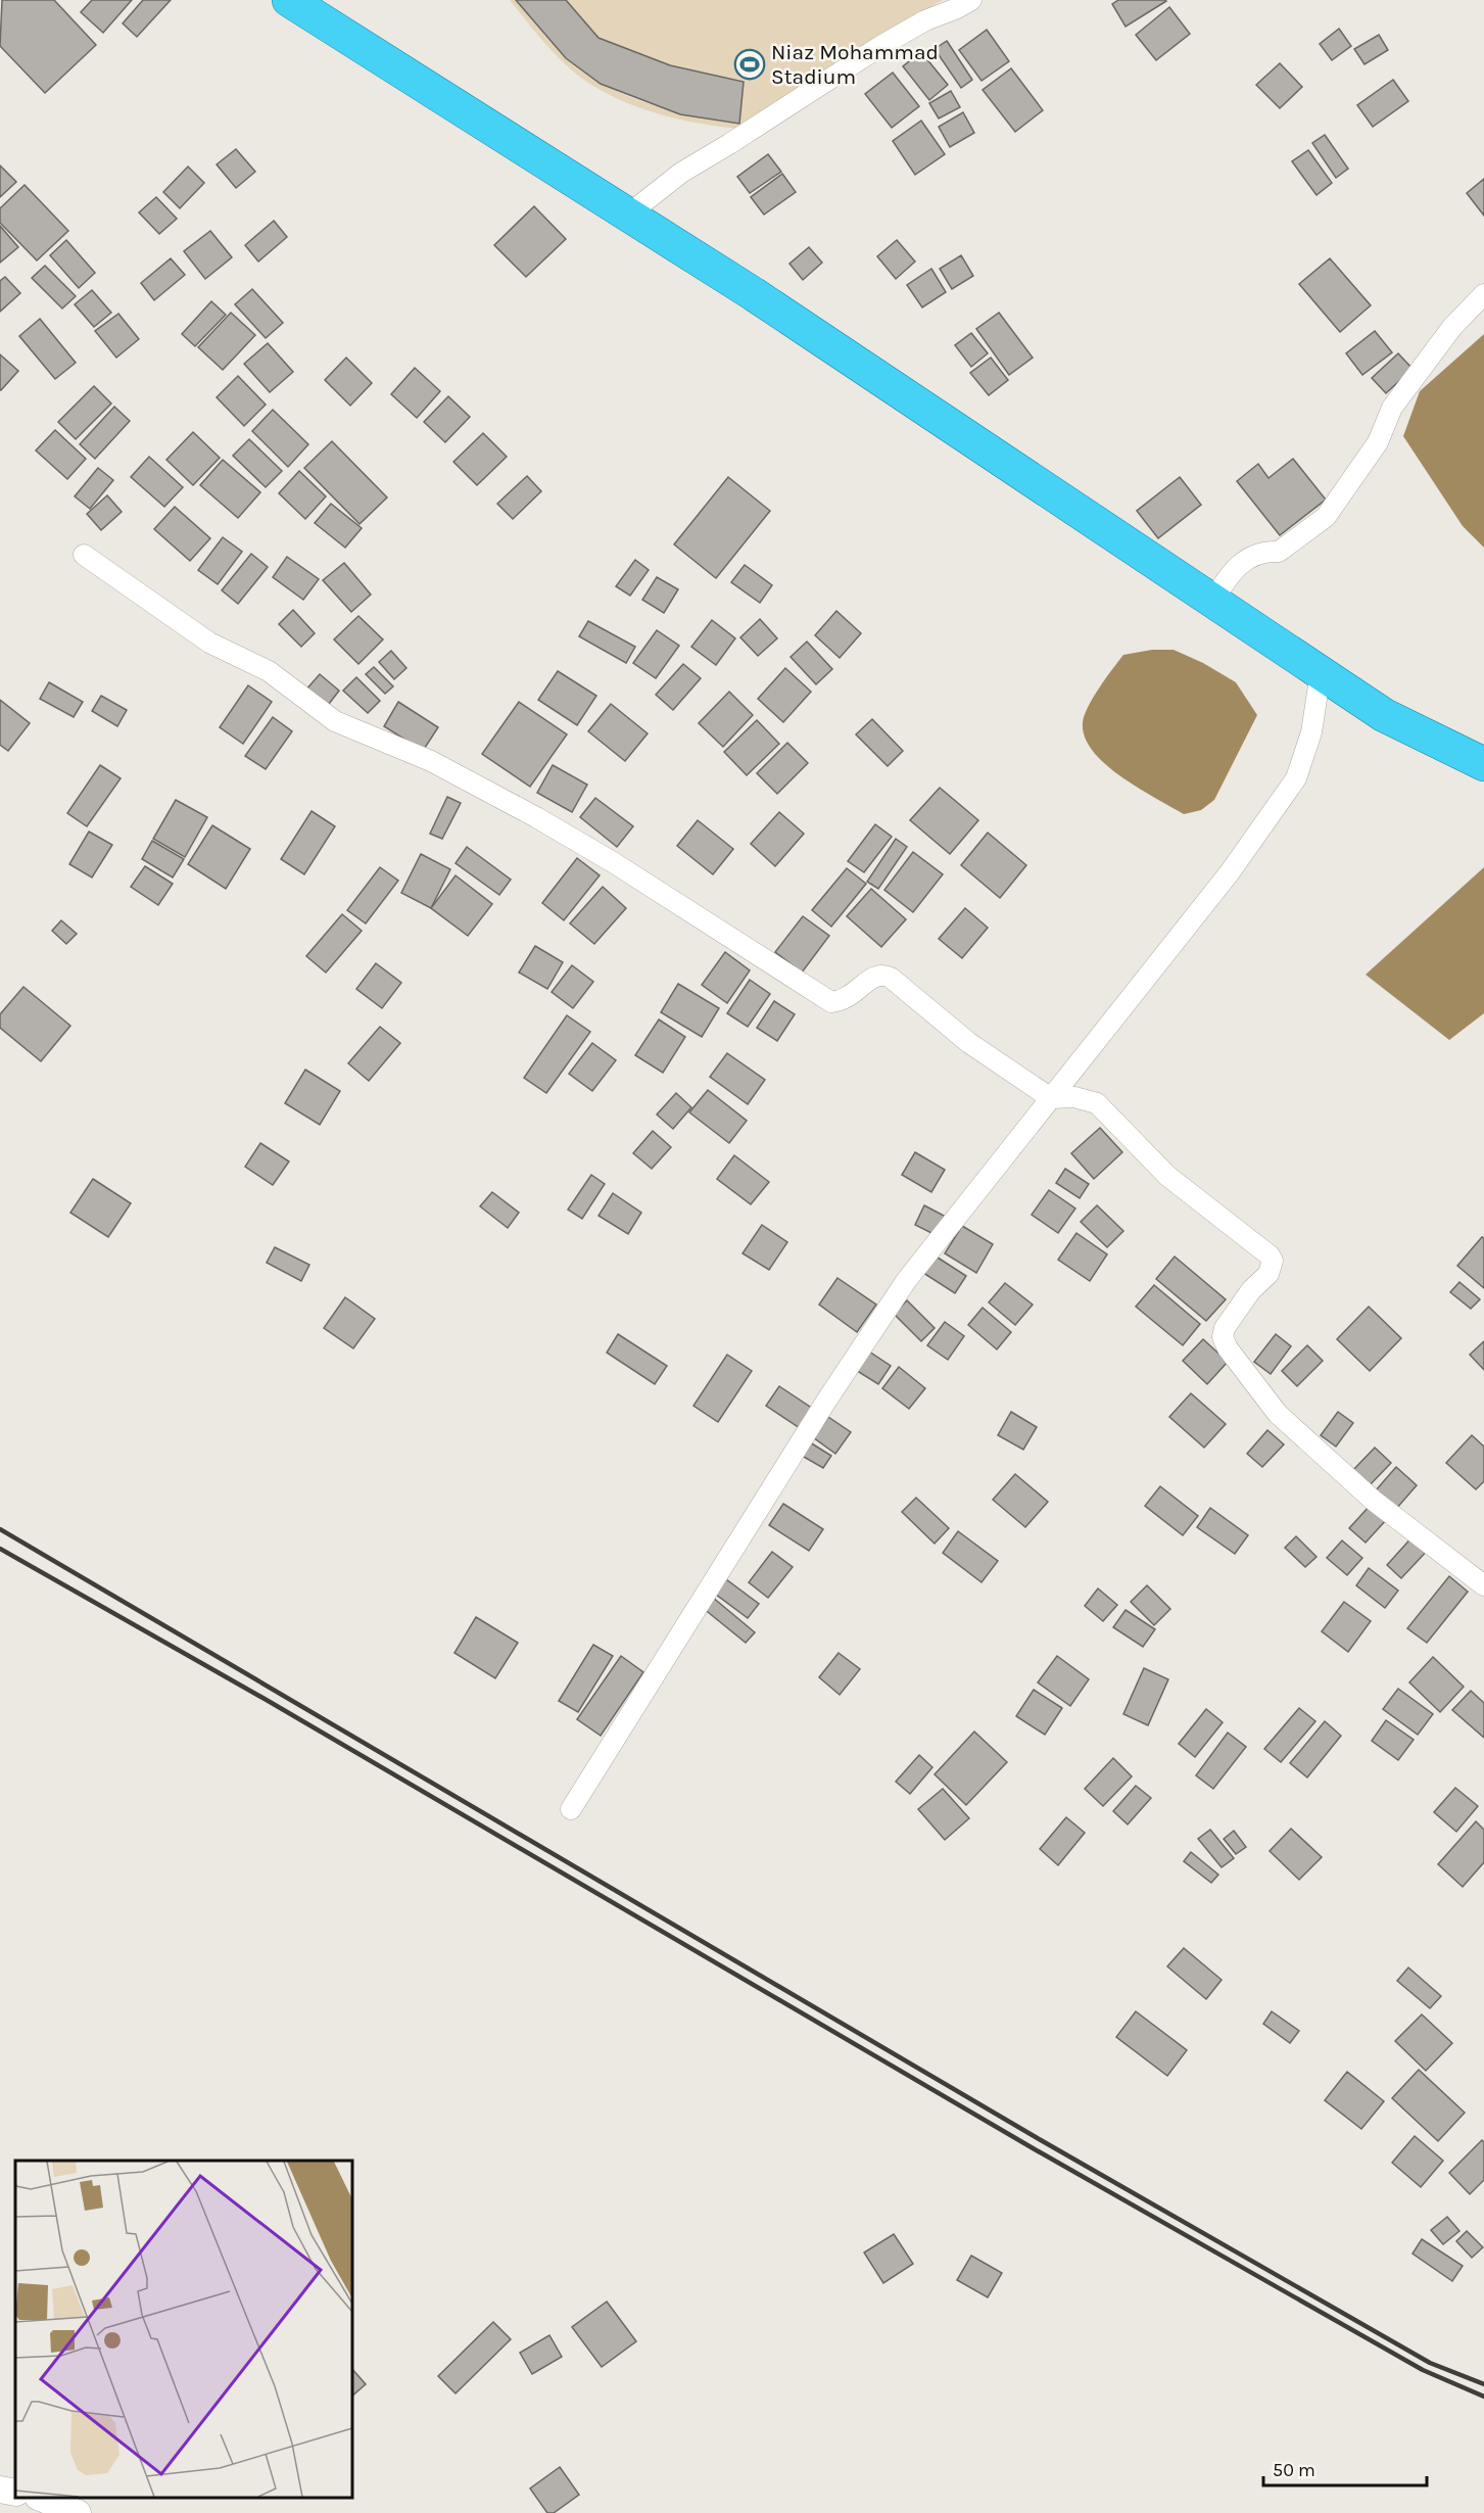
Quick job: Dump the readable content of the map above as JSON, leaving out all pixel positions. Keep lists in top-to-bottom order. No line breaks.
{"places":{"sports":["Niaz Mohammad Stadium"]},"scale_bar":"50 m"}
